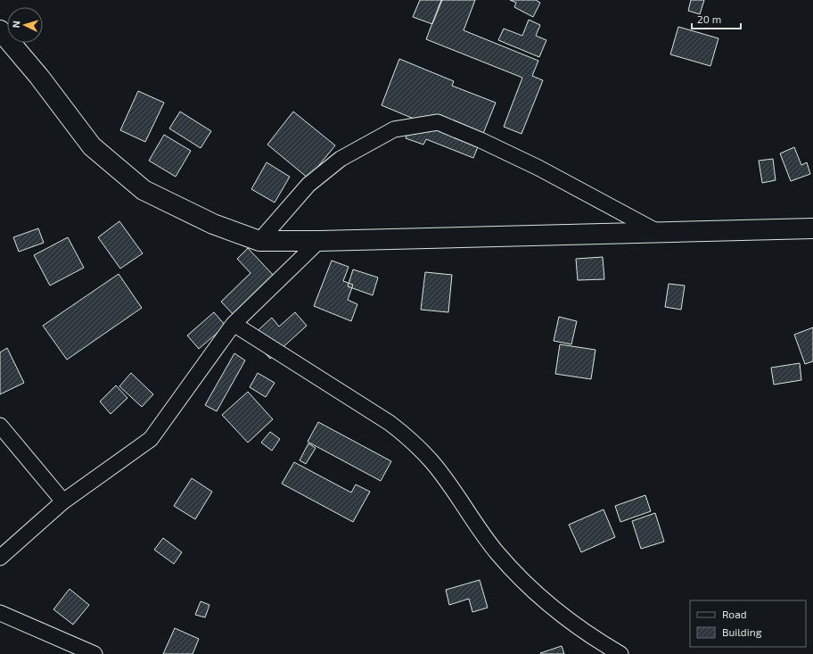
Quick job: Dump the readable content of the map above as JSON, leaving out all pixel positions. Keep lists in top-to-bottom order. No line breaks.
{"legend":["Road","Building"],"scale_bar":"20 m","north":"left"}
